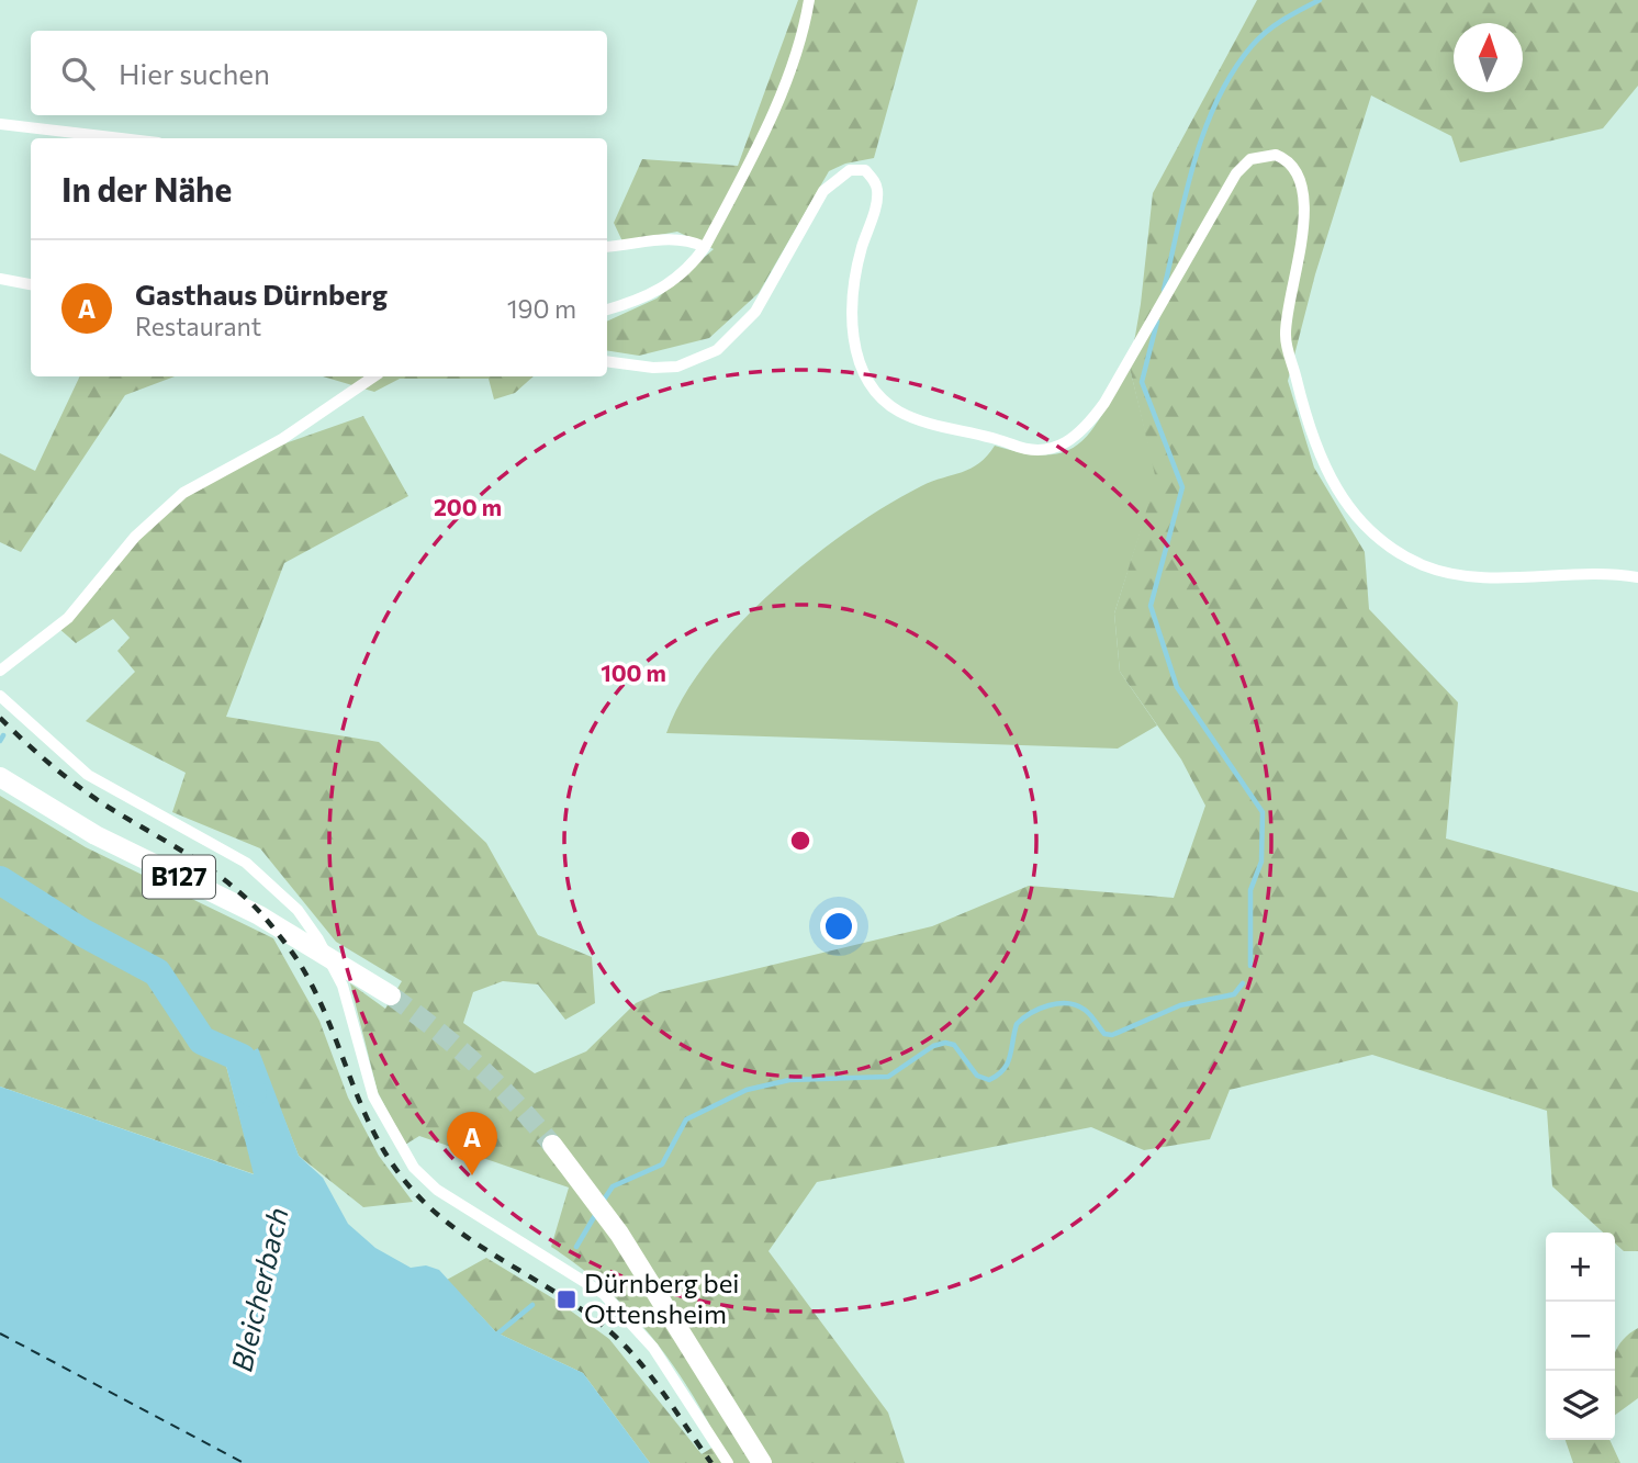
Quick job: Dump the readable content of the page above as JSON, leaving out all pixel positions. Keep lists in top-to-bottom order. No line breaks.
{"streets":{"main road":["B127"]},"water":["Bleicherbach"],"places":{"transit":["Dürnberg bei Ottensheim"]},"north":"top","page":{"search":"Hier suchen","heading":"In der Nähe","list":[{"mark":"A","name":"Gasthaus Dürnberg","note":"Restaurant","value":"190 m"}],"pins":"A","map_buttons":["+","−"]},"rings":["200 m","100 m"]}
